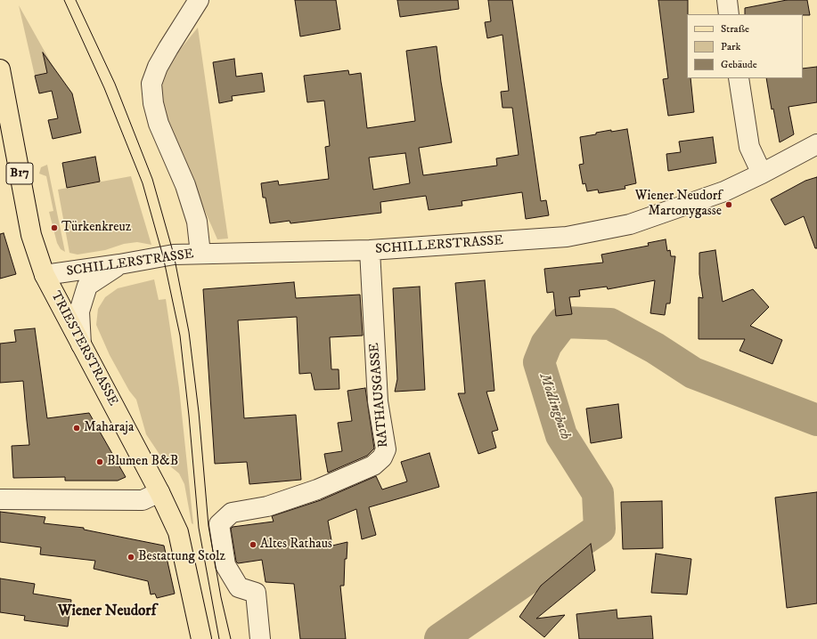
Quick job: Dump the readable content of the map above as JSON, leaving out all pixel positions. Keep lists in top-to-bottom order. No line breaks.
{"streets":{"main road":["B17","TRIESTERSTRASSE"],"street":["SCHILLERSTRASSE","RATHAUSGASSE"]},"crossings":[["SCHILLERSTRASSE","TRIESTERSTRASSE"],["SCHILLERSTRASSE","RATHAUSGASSE"]],"districts":["Wiener Neudorf"],"water":["Mödlingbach"],"places":["Wiener Neudorf Martonygasse","Türkenkreuz","Maharaja","Blumen B&B","Altes Rathaus","Bestattung Stolz"],"legend":["Straße","Park","Gebäude"]}
